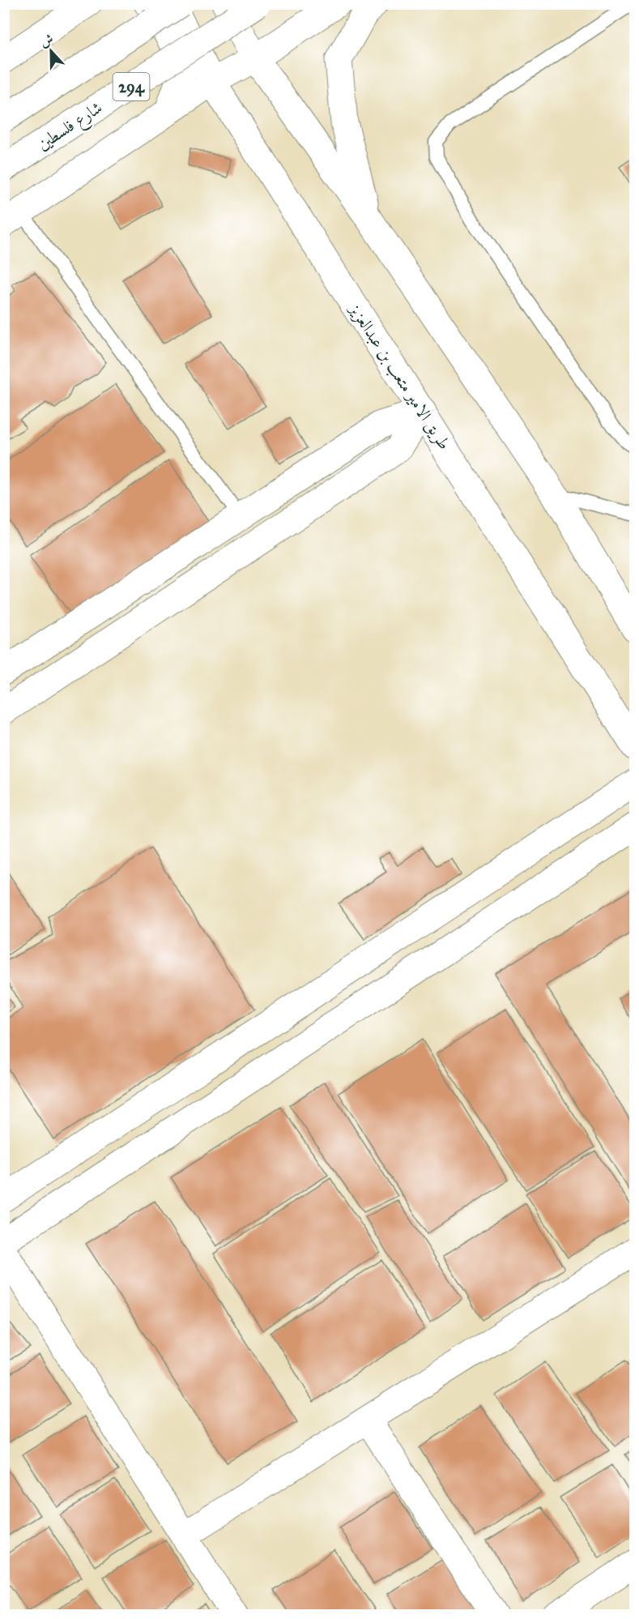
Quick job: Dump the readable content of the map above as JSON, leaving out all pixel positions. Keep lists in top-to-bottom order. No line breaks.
{"streets":{"street":["294","شارع فلسطين","طريق الامير متعب بن عبدالعزيز"]},"north":"top"}
